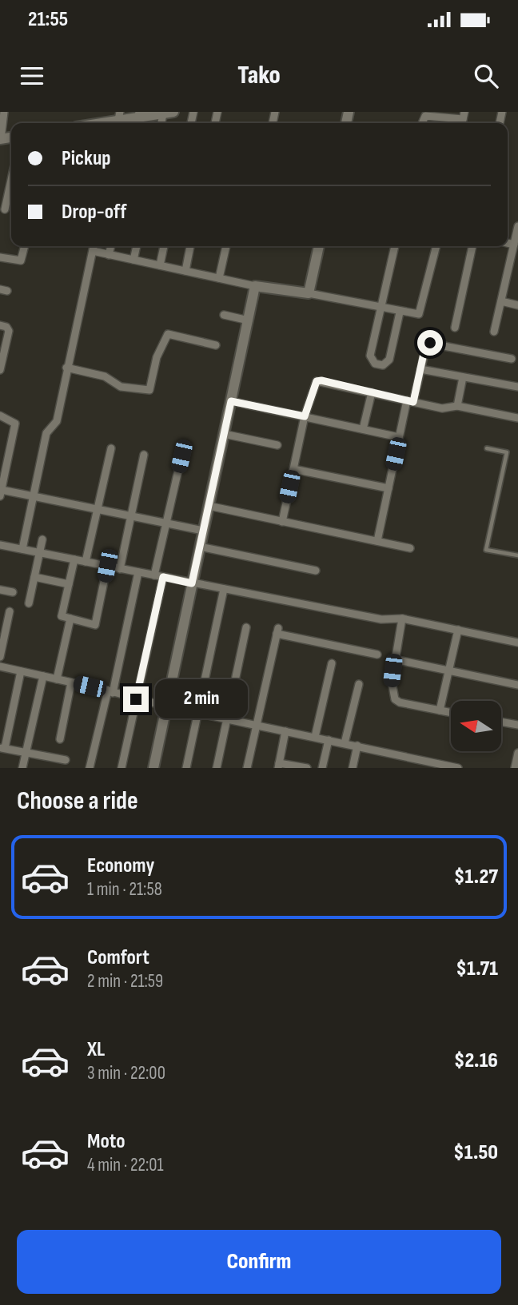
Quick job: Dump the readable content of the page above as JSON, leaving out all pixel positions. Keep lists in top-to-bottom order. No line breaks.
{"north":"left","page":{"status":"21:55","header":"Tako","banner":["Pickup","Drop-off"],"bubble":"2 min","heading":"Choose a ride","list":[{"name":"Economy","note":"1 min · 21:58","value":"$1.27"},{"name":"Comfort","note":"2 min · 21:59","value":"$1.71"},{"name":"XL","note":"3 min · 22:00","value":"$2.16"},{"name":"Moto","note":"4 min · 22:01","value":"$1.50"}],"buttons":"Confirm"}}
